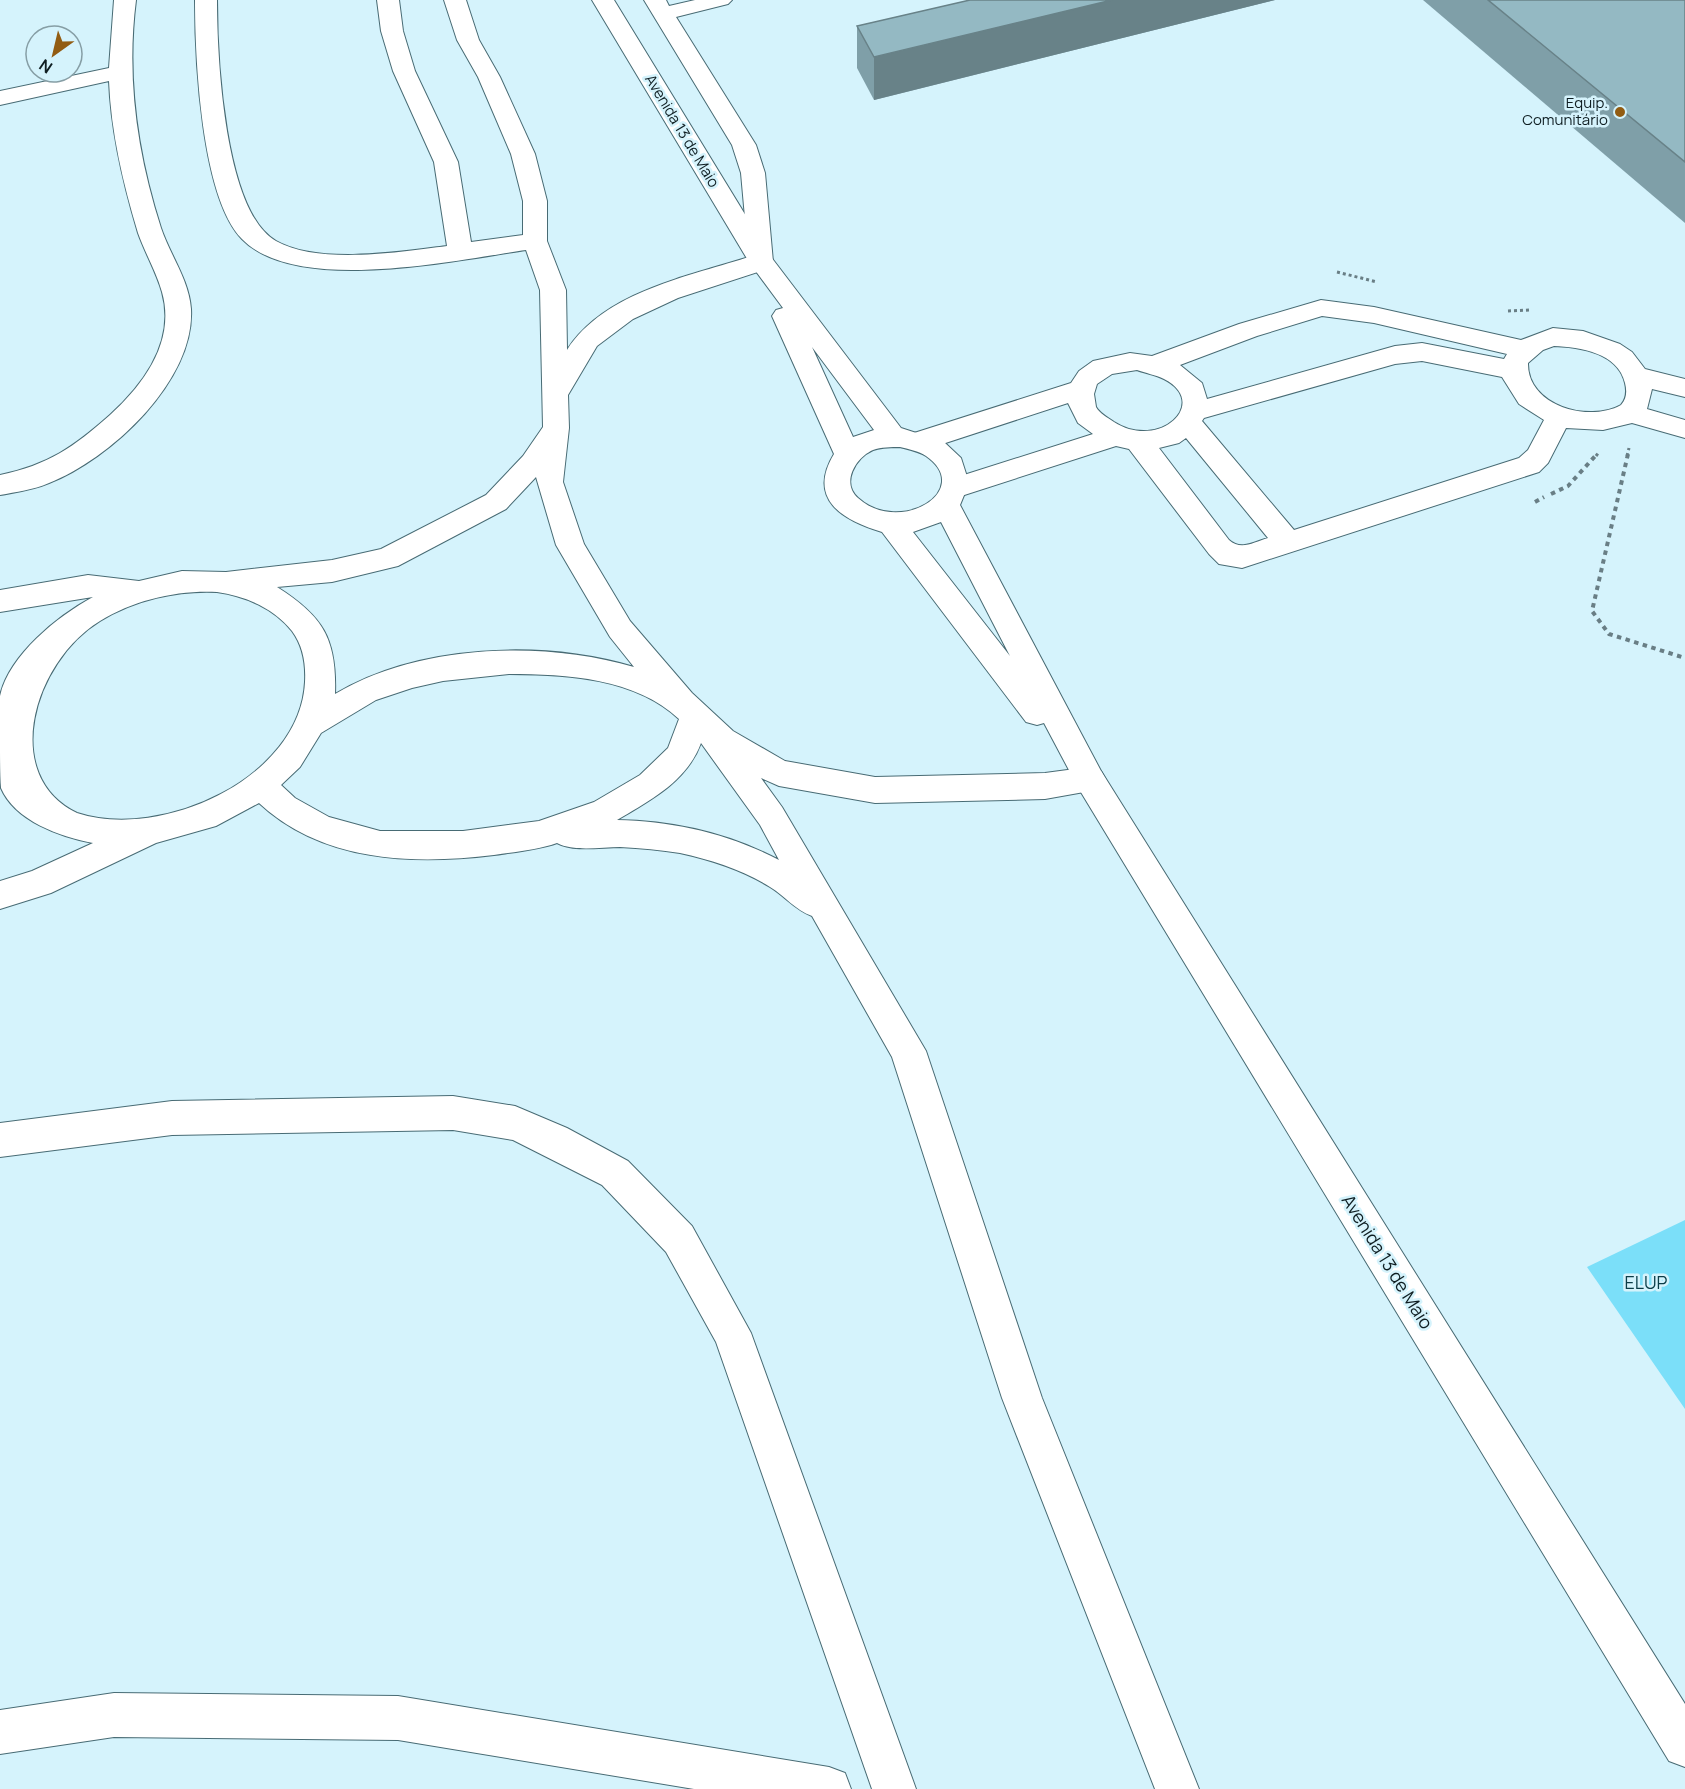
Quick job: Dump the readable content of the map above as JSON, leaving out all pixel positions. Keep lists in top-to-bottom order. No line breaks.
{"streets":{"street":["Avenida 13 de Maio"]},"parks":["ELUP"],"places":["Equip. Comunitário"],"north":"bottom left"}
